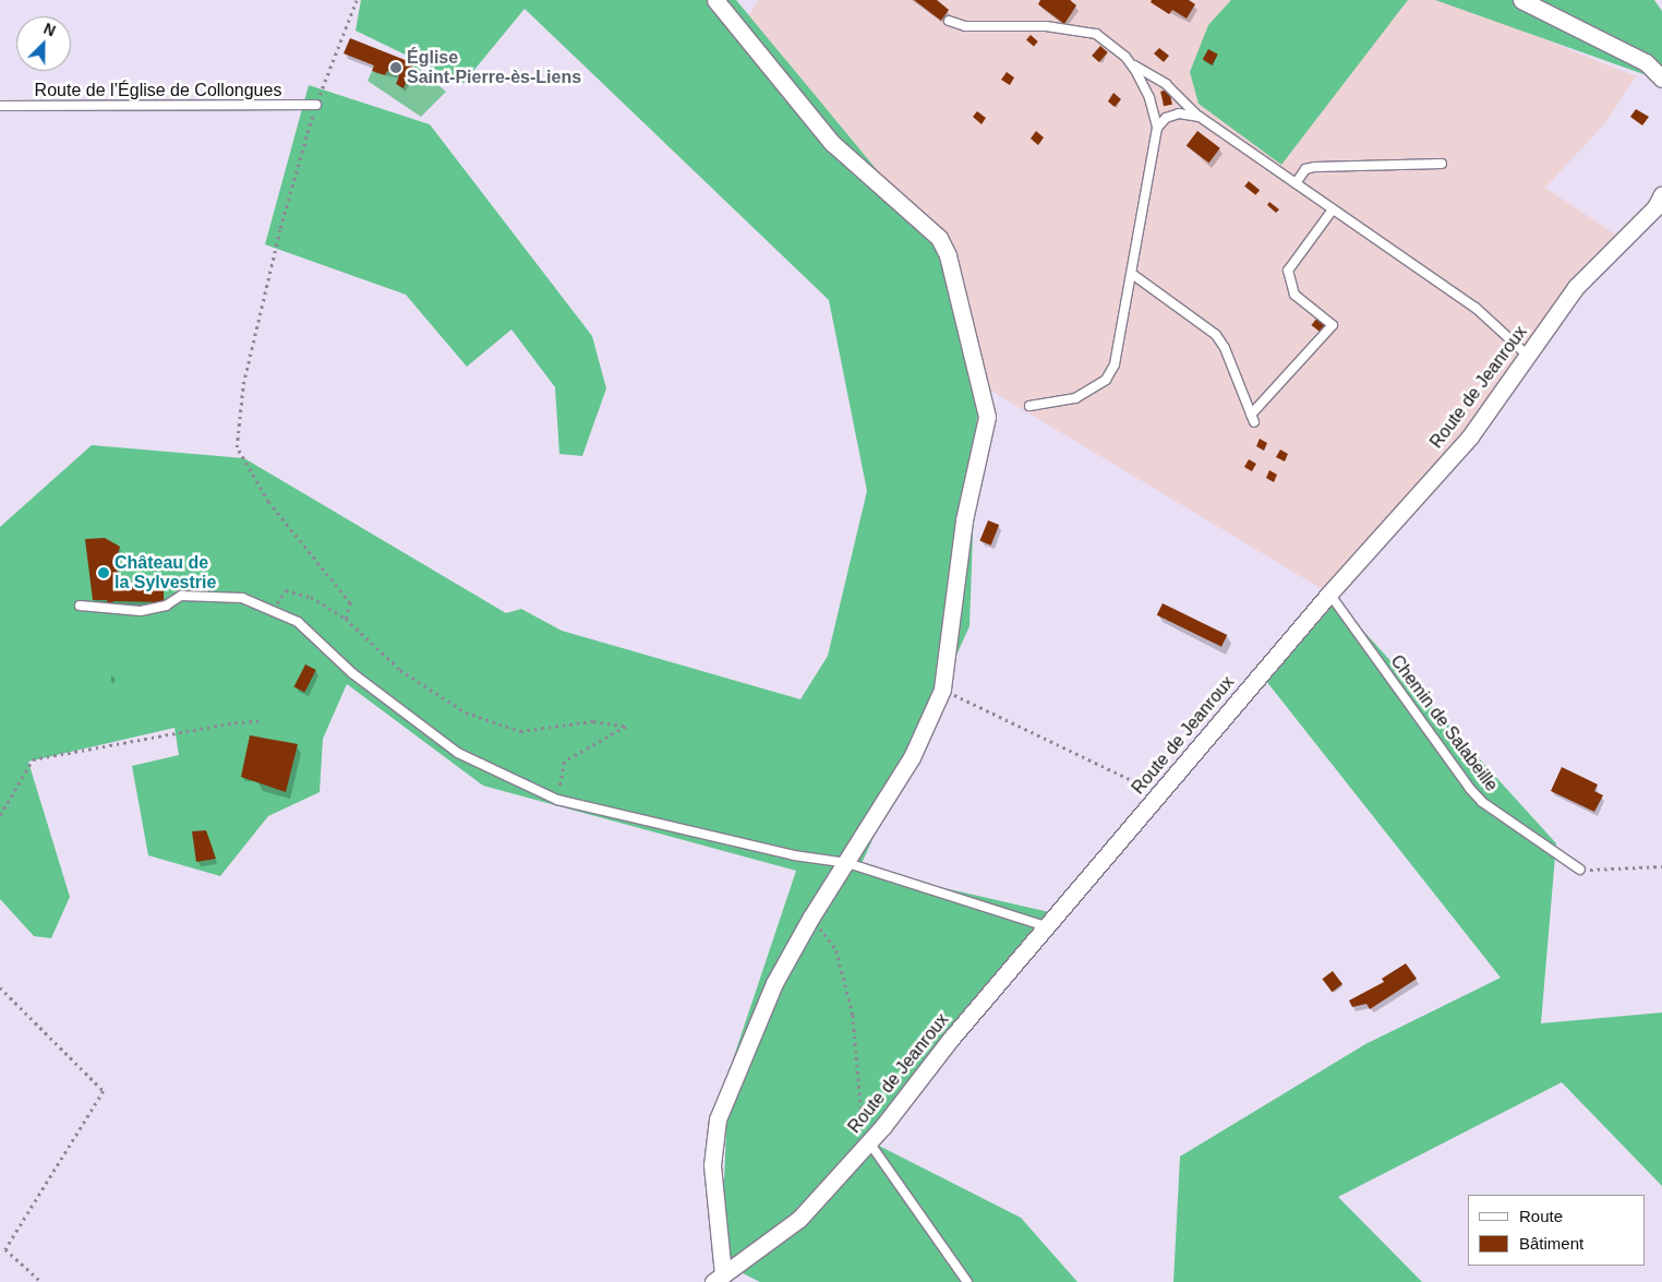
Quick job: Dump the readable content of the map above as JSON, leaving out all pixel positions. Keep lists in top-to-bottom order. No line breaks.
{"streets":{"street":["Route de Jeanroux"],"lane":["Route de l’Église de Collongues","Chemin de Salabeille"]},"crossings":[["Route de Jeanroux","Chemin de Salabeille"]],"places":["Église Saint-Pierre-ès-Liens","Château de la Sylvestrie"],"legend":["Route","Bâtiment"],"north":"top right"}
